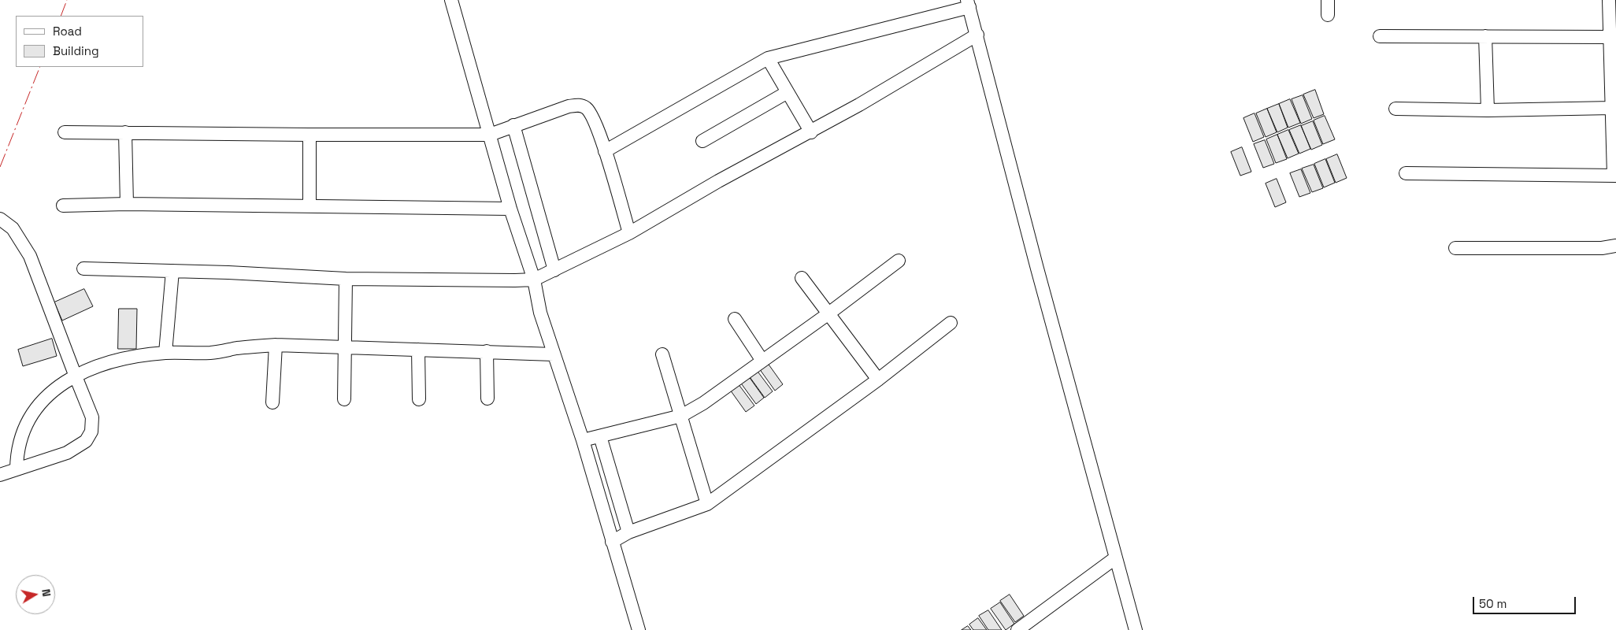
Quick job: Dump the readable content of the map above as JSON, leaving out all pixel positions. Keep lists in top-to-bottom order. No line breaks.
{"legend":["Road","Building"],"scale_bar":"50 m","north":"right"}
